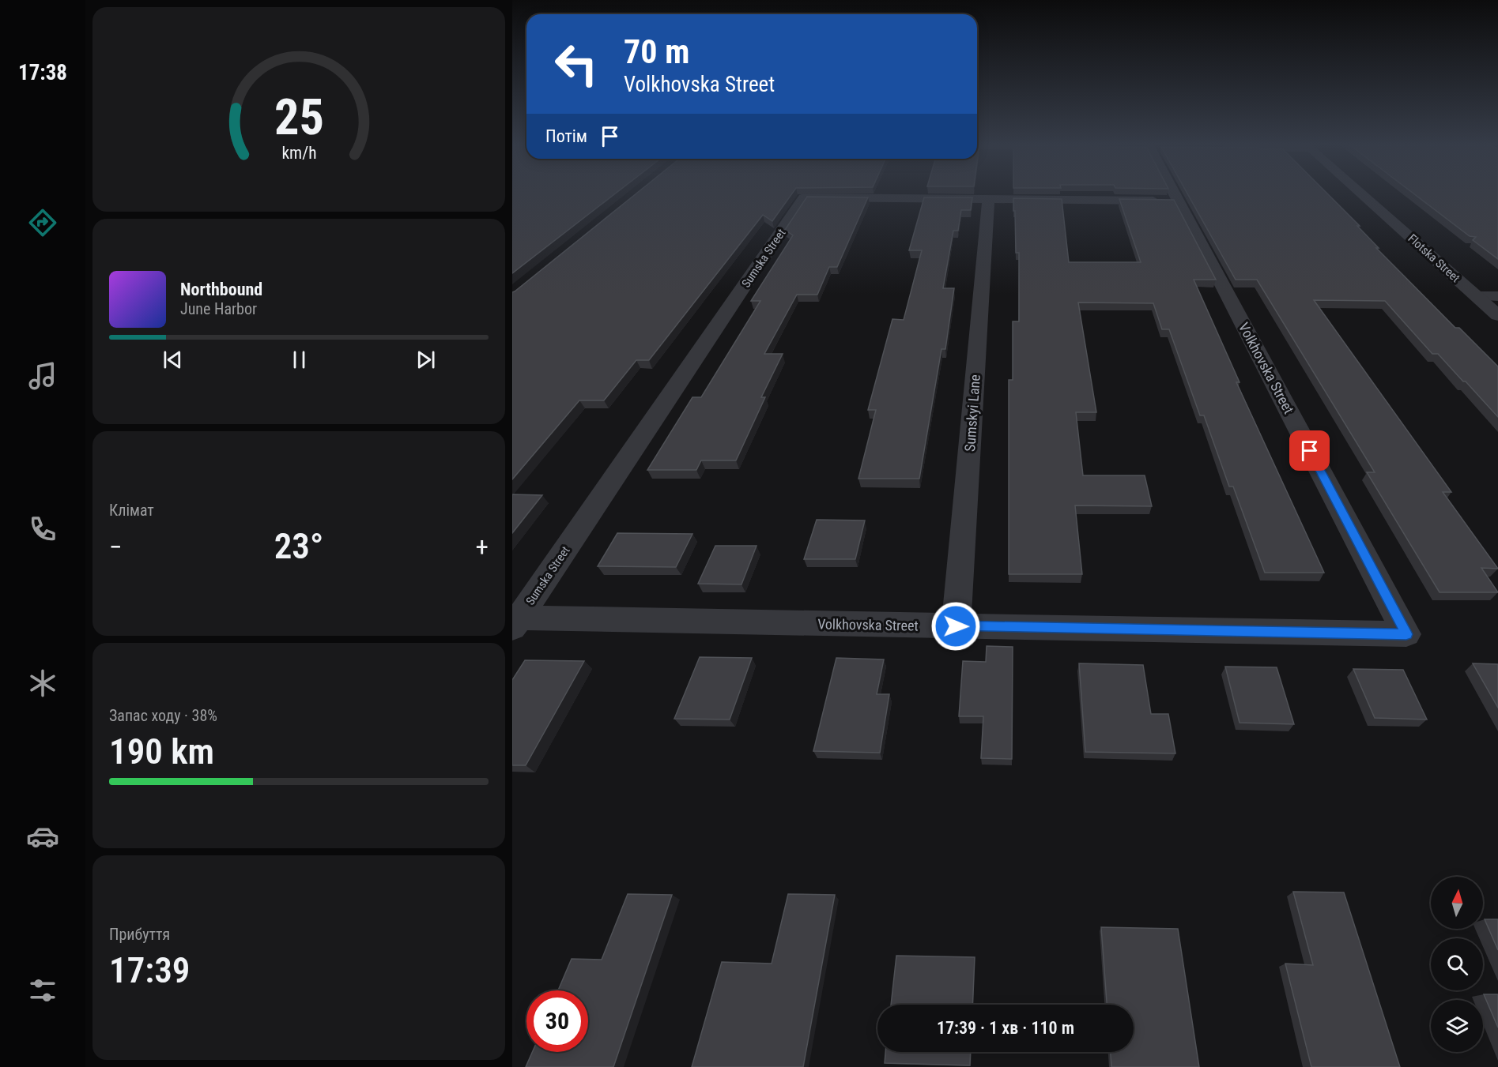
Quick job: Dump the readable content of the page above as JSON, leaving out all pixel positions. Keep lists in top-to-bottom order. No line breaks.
{"streets":{"street":["Sumska Street","Flotska Street","Volkhovska Street","Sumskyi Lane"]},"crossings":[["Sumska Street","Volkhovska Street"],["Sumska Street","Sumskyi Lane"],["Volkhovska Street","Sumskyi Lane"]],"north":"top","page":{"tabs":"17:38","turn":["70 m","Volkhovska Street"],"then":"Потім","song":["Northbound","June Harbor"],"tile":["Клімат",["Запас ходу · 38%","190 km"],["Прибуття","17:39"]],"heat":["−","23°","+"],"limit":"30","trip":"17:39 · 1 хв · 110 m","gauge":["25","km/h"]}}
